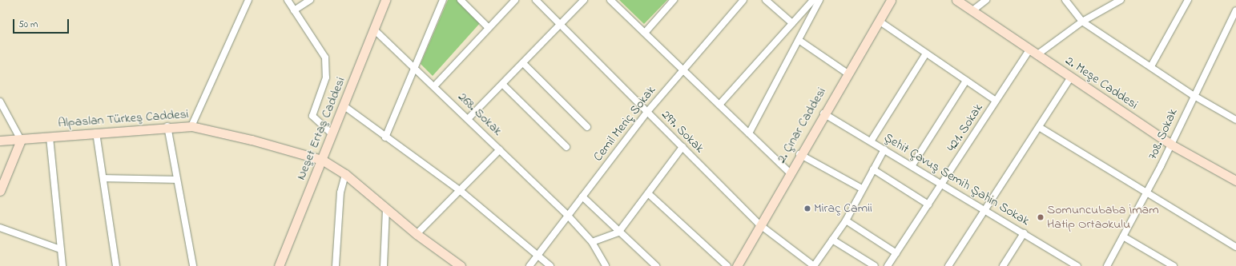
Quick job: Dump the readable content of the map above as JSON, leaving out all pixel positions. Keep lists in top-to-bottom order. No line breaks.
{"streets":{"main road":["2. Meşe Caddesi","Alpaslan Türkeş Caddesi","2. Çınar Caddesi","Neşet Ertaş Caddesi"],"street":["268. Sokak","Cemil Meriç Sokak","421. Sokak","297. Sokak","708. Sokak","Şehit Çavuş Semih Şahin Sokak"]},"crossings":[["2. Meşe Caddesi","421. Sokak"],["2. Meşe Caddesi","708. Sokak"],["268. Sokak","Cemil Meriç Sokak"],["268. Sokak","Neşet Ertaş Caddesi"],["Alpaslan Türkeş Caddesi","Neşet Ertaş Caddesi"],["Cemil Meriç Sokak","297. Sokak"],["2. Çınar Caddesi","297. Sokak"],["2. Çınar Caddesi","Şehit Çavuş Semih Şahin Sokak"],["421. Sokak","Şehit Çavuş Semih Şahin Sokak"]],"places":["Miraç Camii","Somuncubaba İmam Hatip Ortaokulu"],"scale_bar":"50 m"}
